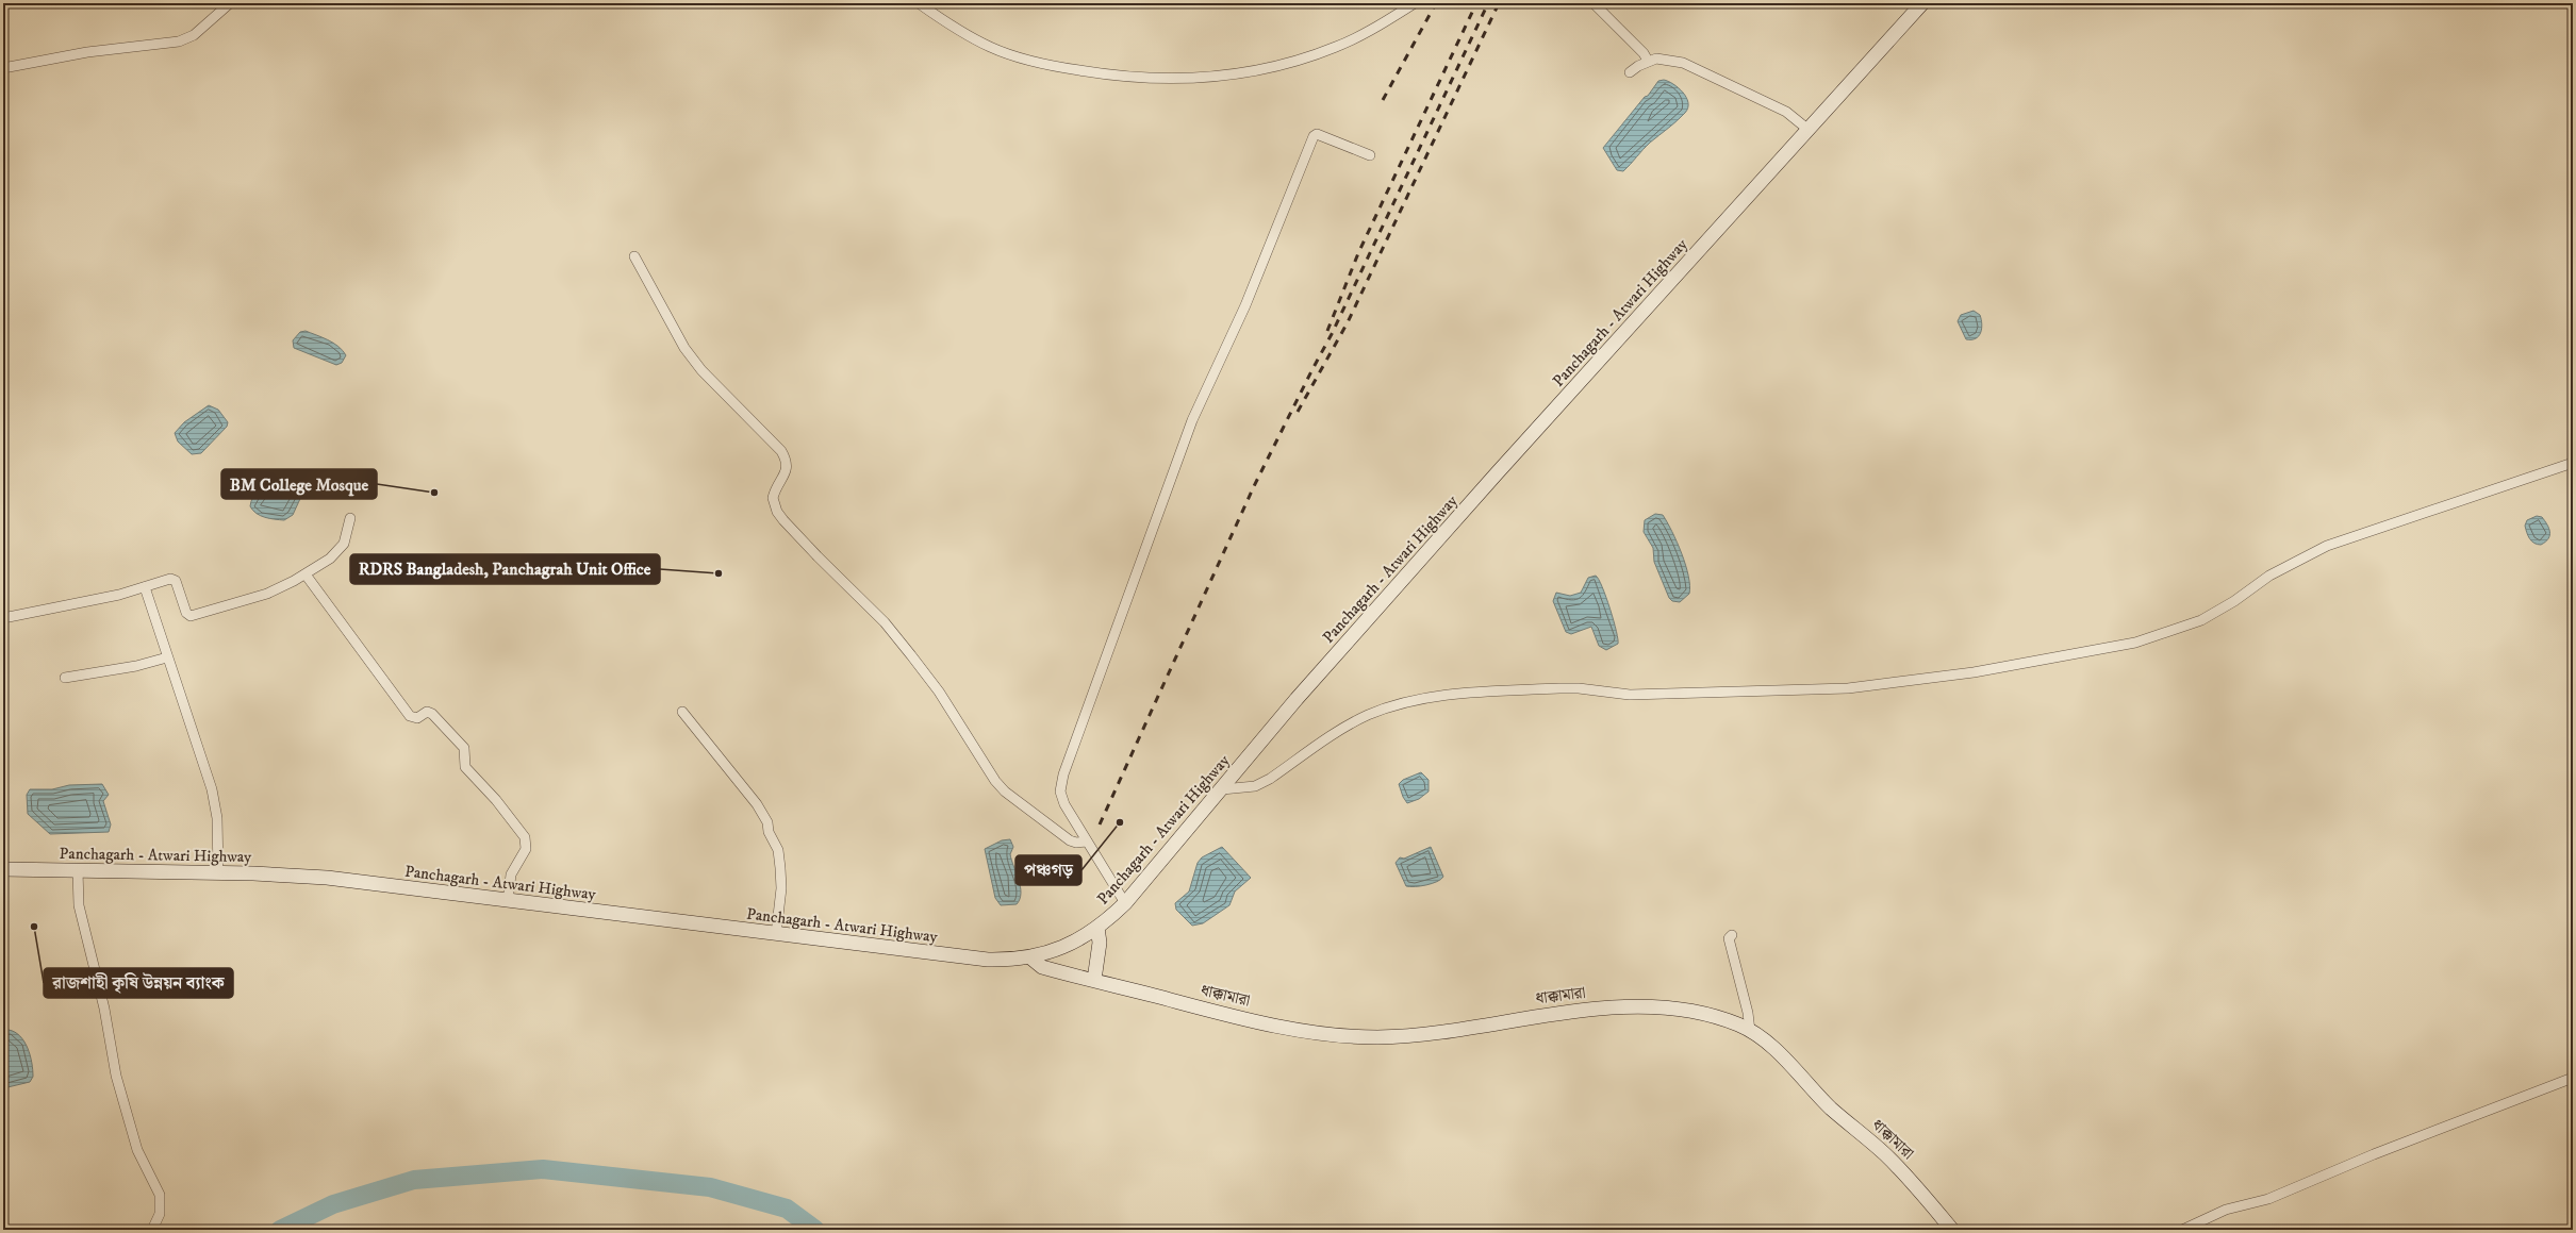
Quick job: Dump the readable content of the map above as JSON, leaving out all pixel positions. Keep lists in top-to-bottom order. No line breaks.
{"streets":{"main road":["Panchagarh - Atwari Highway","ধাক্কামারা"]},"crossings":[["Panchagarh - Atwari Highway","ধাক্কামারা"]],"places":["BM College Mosque","RDRS Bangladesh, Panchagrah Unit Office","পঞ্চগড়","রাজশাহী কৃষি উন্নয়ন ব্যাংক"]}
